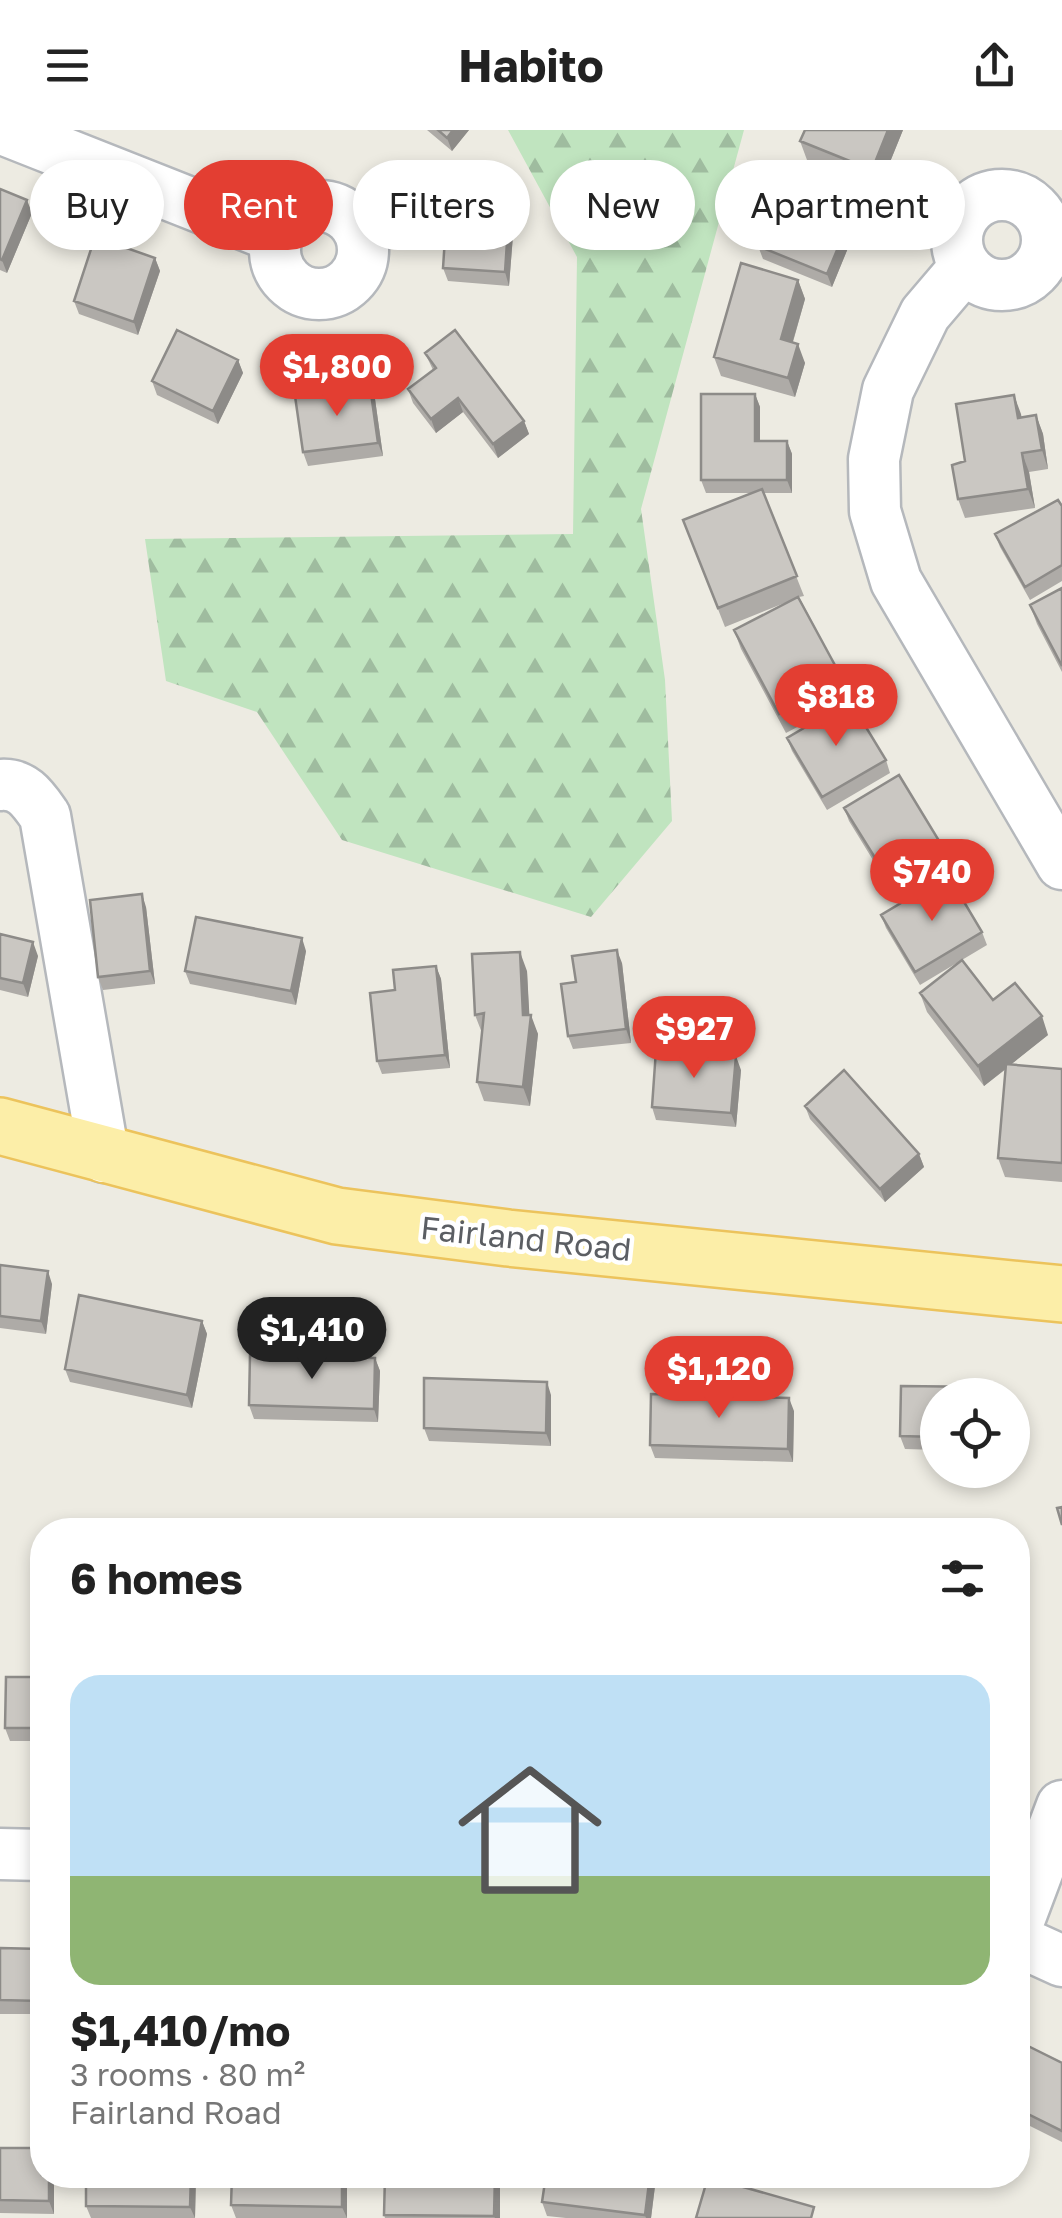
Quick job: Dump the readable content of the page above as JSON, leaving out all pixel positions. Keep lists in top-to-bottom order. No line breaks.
{"streets":{"main road":["Fairland Road"]},"page":{"header":"Habito","chip":["Buy","Rent","Filters","New","Apartment"],"price":["$1,800","$818","$740","$927","$1,410","$1,120"],"heading":"6 homes","list":[{"name":"$1,410/mo","note":"3 rooms · 80 m² · Fairland Road"}]}}
